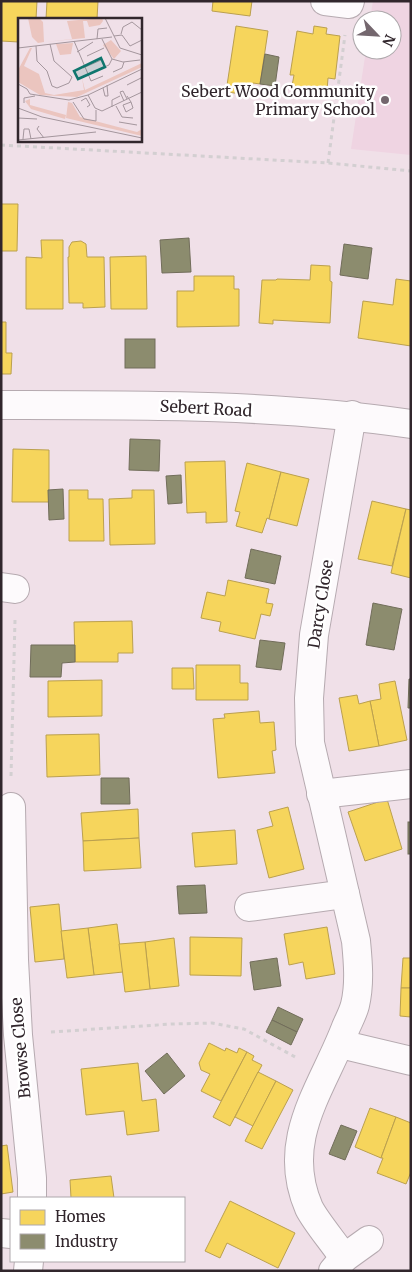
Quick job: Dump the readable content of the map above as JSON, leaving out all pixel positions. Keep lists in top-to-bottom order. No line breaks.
{"streets":{"street":["Sebert Road","Darcy Close","Browse Close"]},"crossings":[["Sebert Road","Darcy Close"]],"places":["Sebert Wood Community Primary School"],"legend":["Homes","Industry"],"north":"bottom right"}
